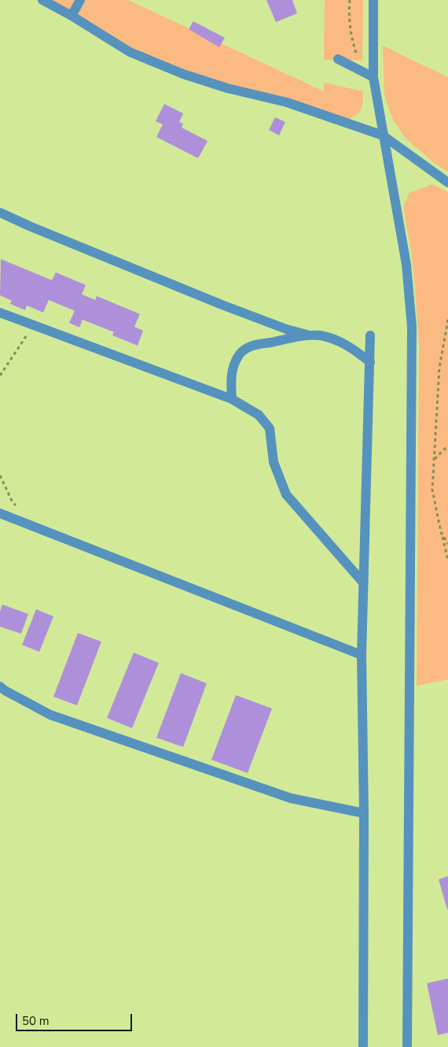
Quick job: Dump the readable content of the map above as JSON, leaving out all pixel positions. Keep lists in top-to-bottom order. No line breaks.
{"scale_bar":"50 m"}
